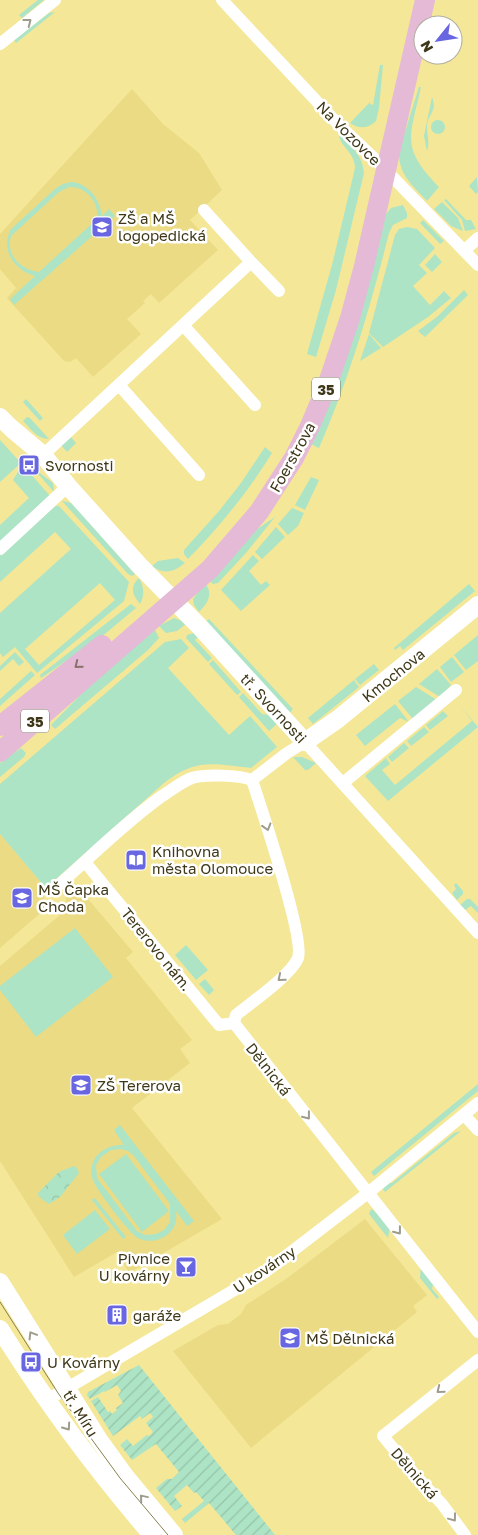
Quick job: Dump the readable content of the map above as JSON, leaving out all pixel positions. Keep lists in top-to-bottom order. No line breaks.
{"streets":{"main road":["35","Foerstrova"],"street":["Na Vozovce","Kmochova","tř. Svornosti","Tererovo nám.","Dělnická","U kovárny","tř. Míru"]},"crossings":[["Na Vozovce","Foerstrova"],["Foerstrova","tř. Svornosti"],["Kmochova","tř. Svornosti"],["Tererovo nám.","Dělnická"],["Dělnická","U kovárny"],["U kovárny","tř. Míru"]],"one_way":["Dělnická"],"places":{"school or university":["ZŠ a MŠ logopedická","MŠ Čapka Choda","ZŠ Tererova","MŠ Dělnická"],"bus stop":["Svornosti","U Kovárny"],"library":["Knihovna města Olomouce"],"bar":["Pivnice U kovárny"],"building":["garáže"]},"north":"bottom left"}
